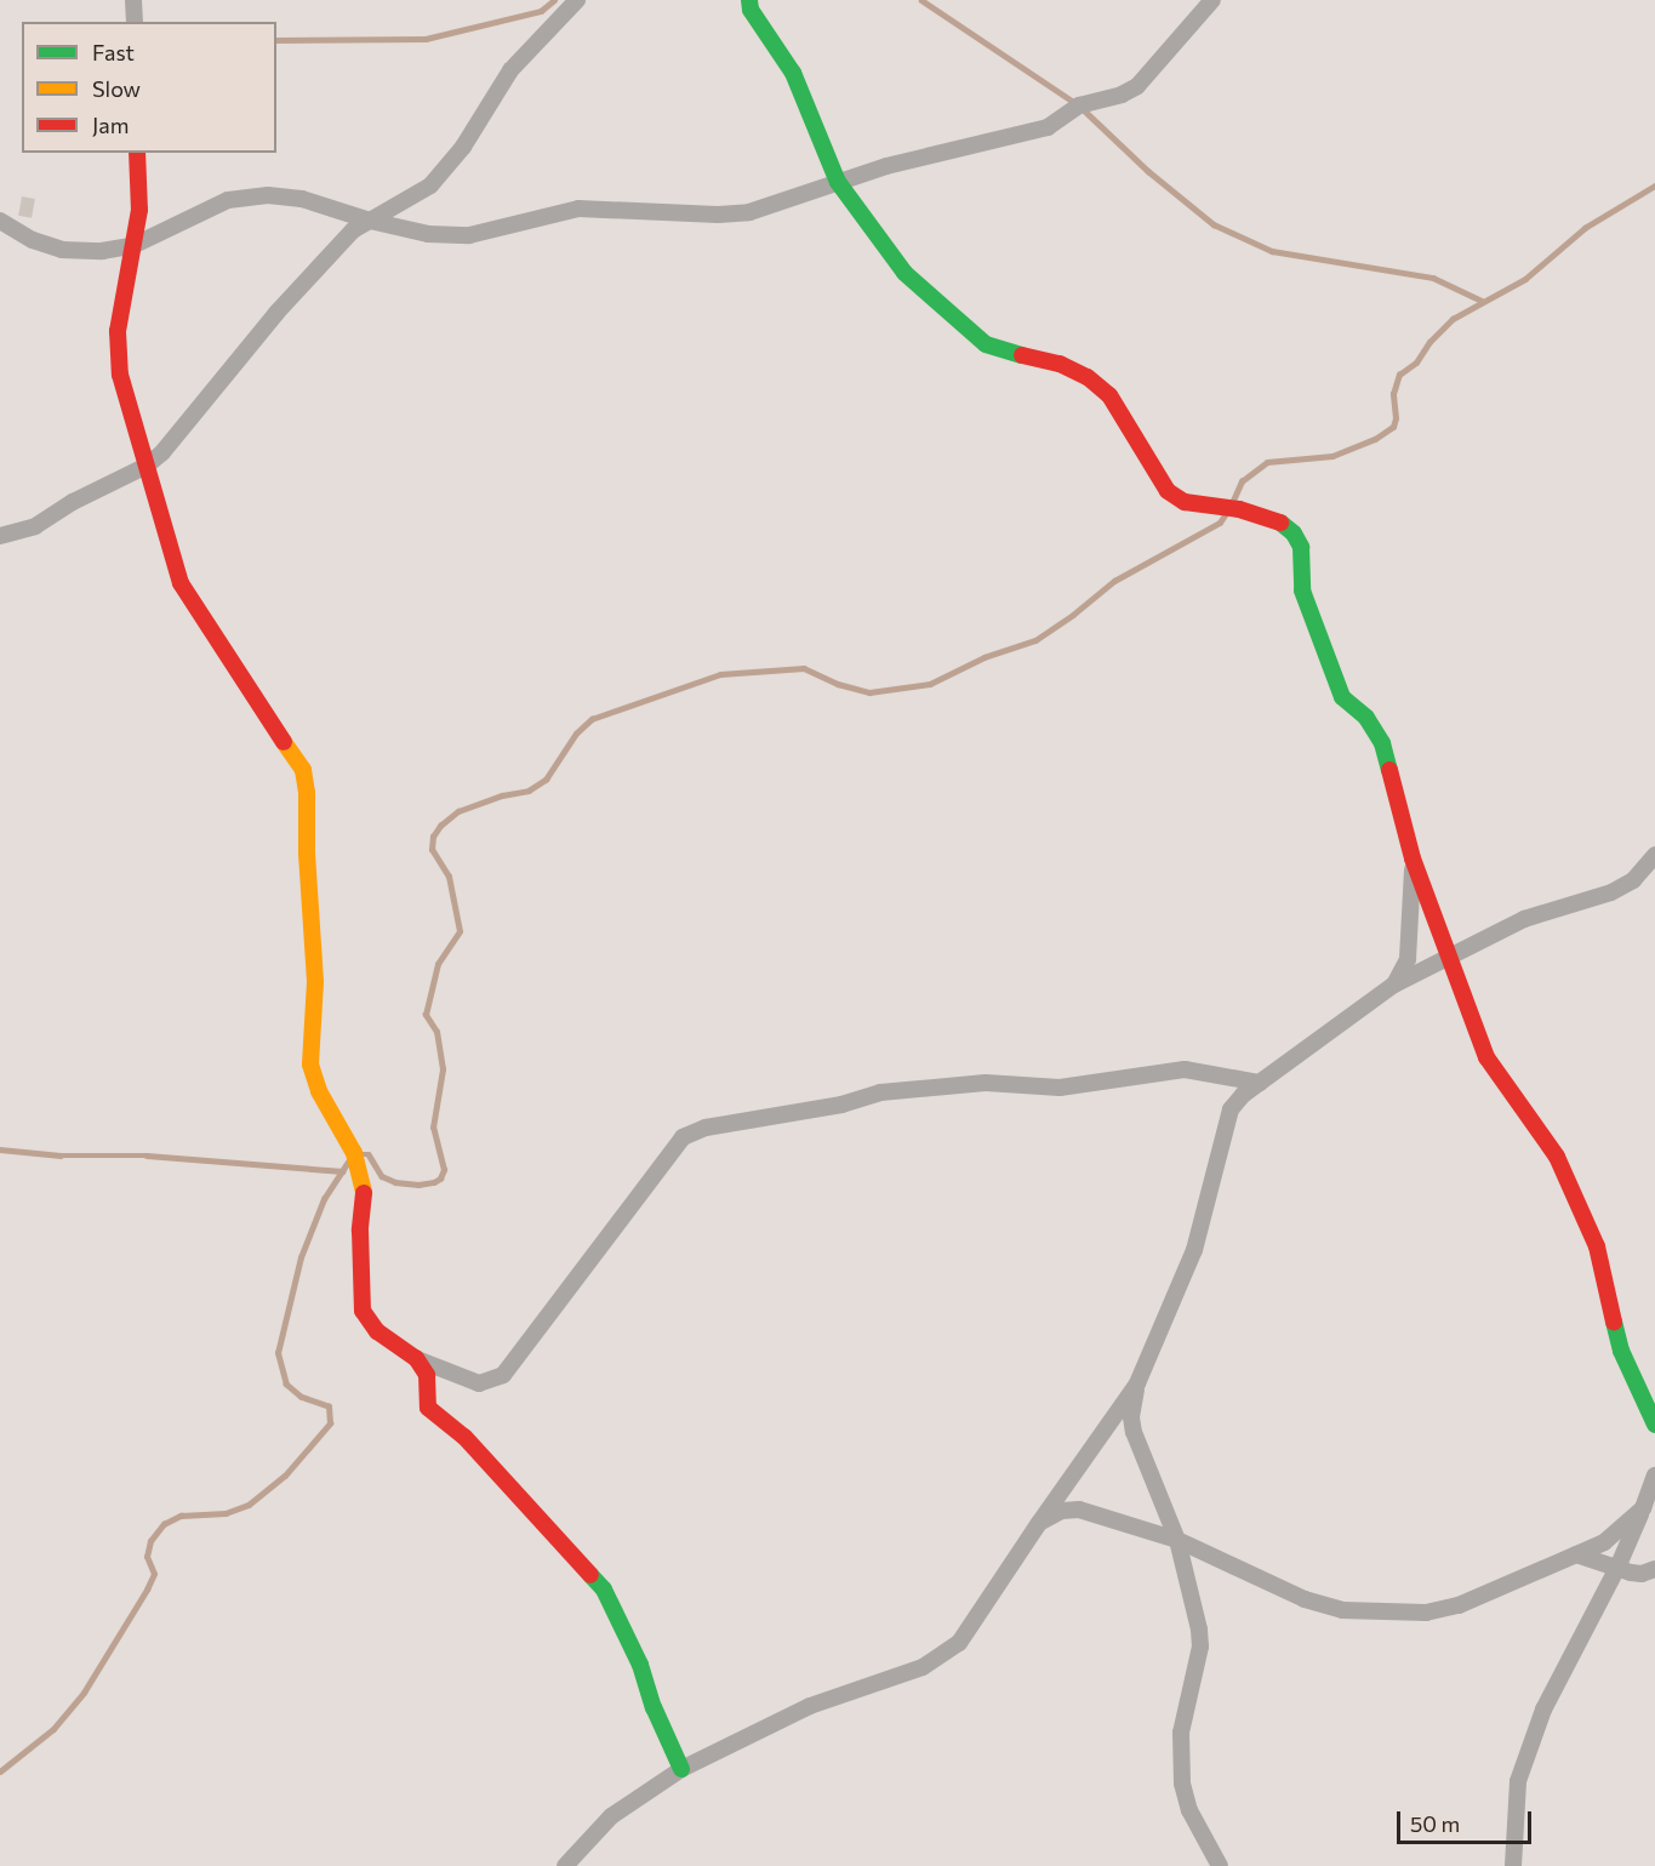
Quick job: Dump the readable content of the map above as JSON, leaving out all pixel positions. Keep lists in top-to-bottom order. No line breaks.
{"legend":["Fast","Slow","Jam"],"scale_bar":"50 m"}
